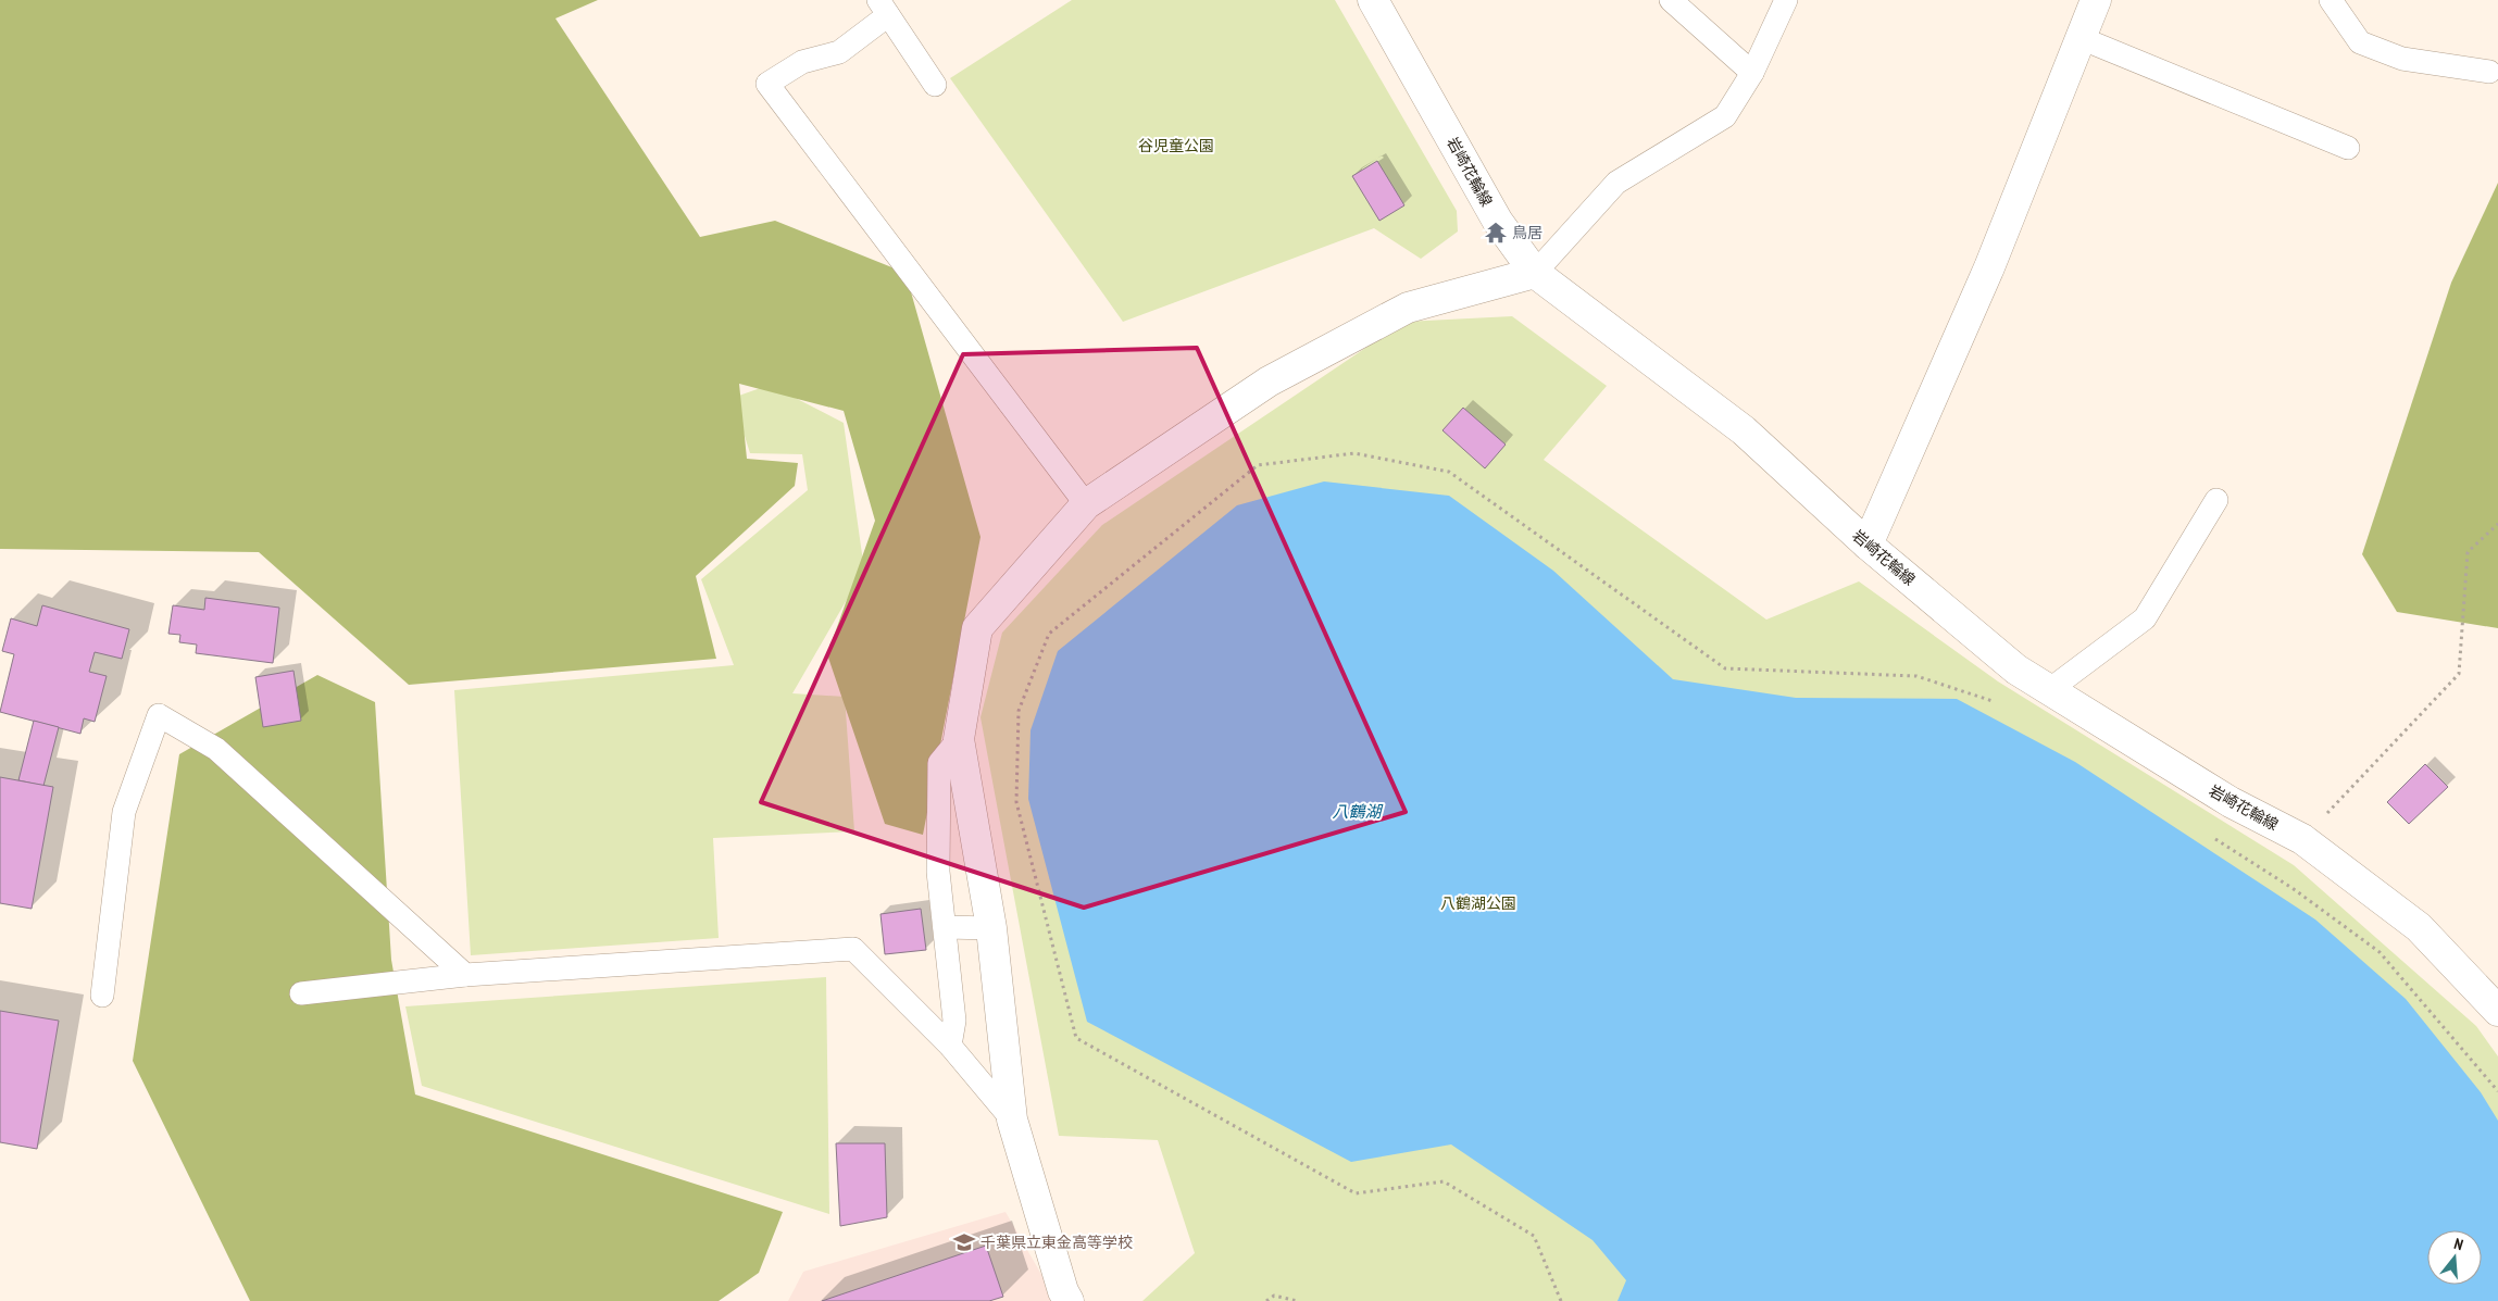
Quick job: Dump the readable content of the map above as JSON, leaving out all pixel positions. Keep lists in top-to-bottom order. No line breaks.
{"streets":{"street":["岩崎花輪線"]},"water":["八鶴湖"],"parks":["谷児童公園","八鶴湖公園"],"places":{"temple":["鳥居"],"school or university":["千葉県立東金高等学校"]},"north":"top"}
